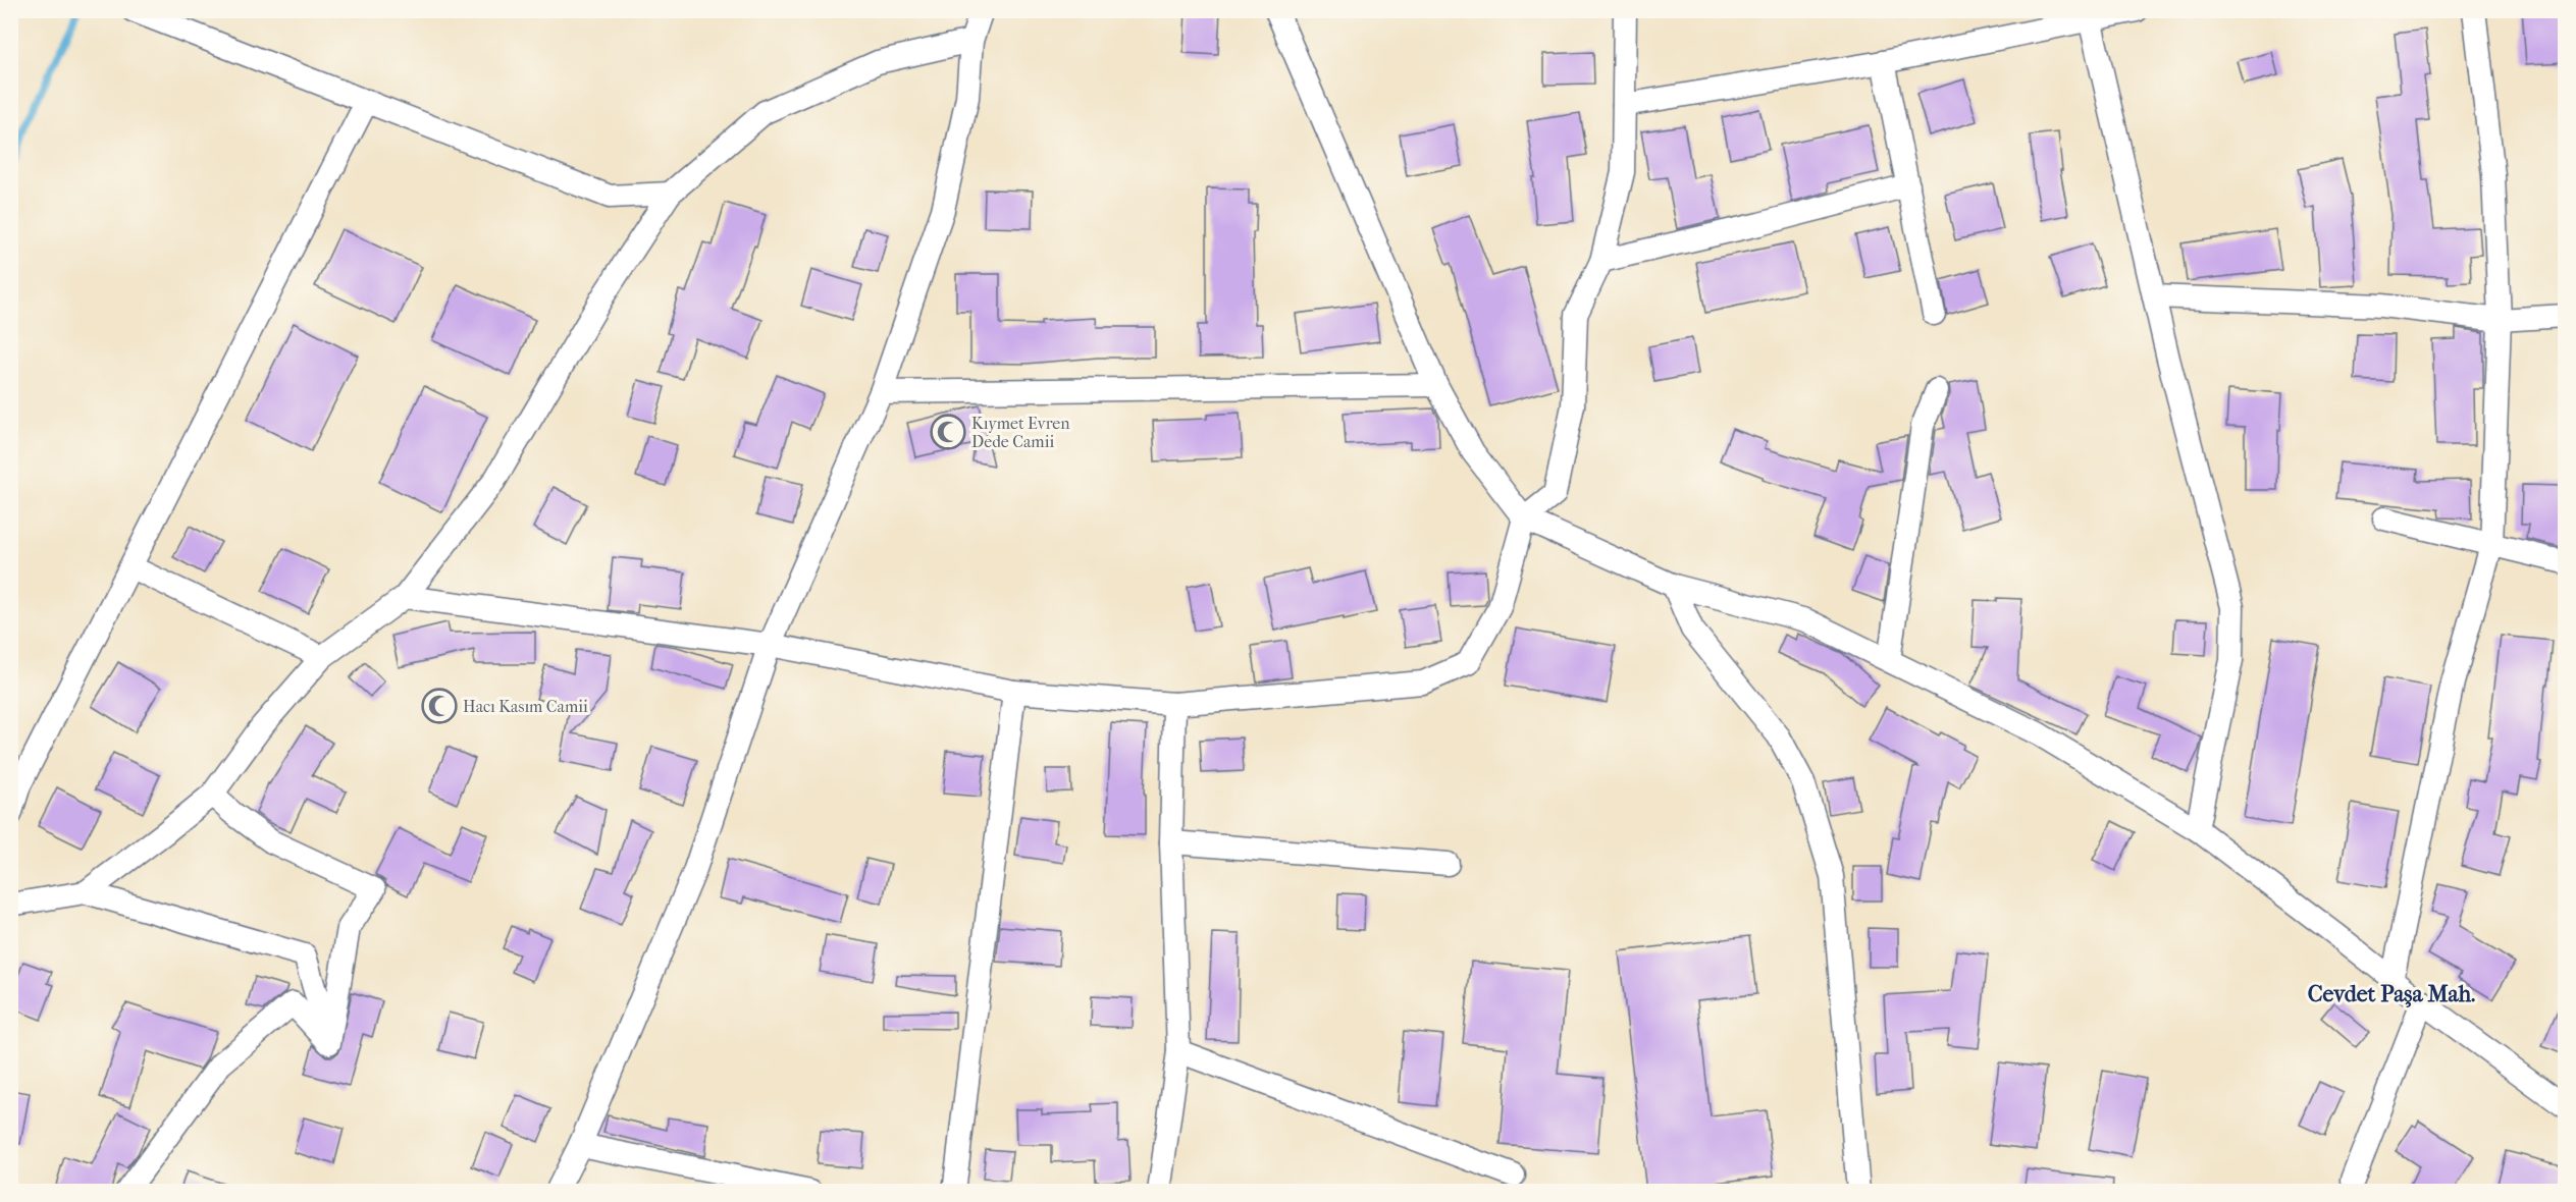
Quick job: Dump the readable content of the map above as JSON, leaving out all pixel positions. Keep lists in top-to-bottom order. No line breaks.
{"districts":["Cevdet Paşa Mah."],"places":{"mosque":["Kıymet Evren Dede Camii","Hacı Kasım Camii"]}}
